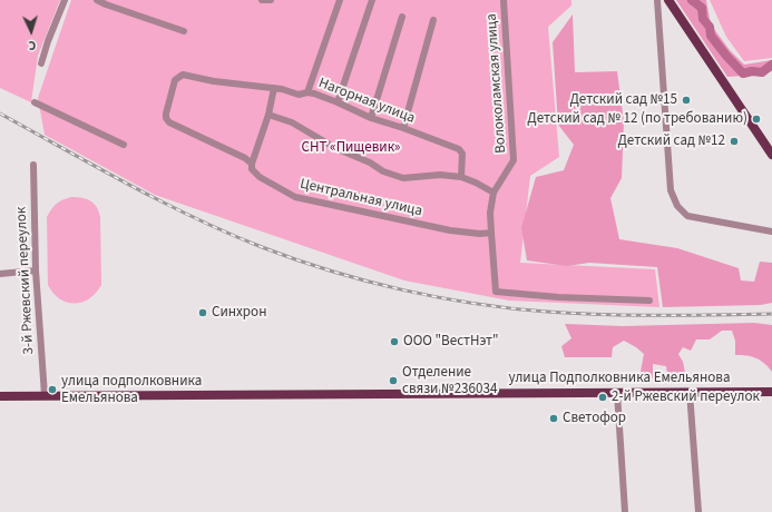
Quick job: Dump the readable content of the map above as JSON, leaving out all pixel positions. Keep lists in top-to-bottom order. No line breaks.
{"streets":{"main road":["улица Подполковника Емельянова"],"street":["Волоколамская улица","Нагорная улица","Центральная улица","3-й Ржевский переулок"]},"crossings":[["Волоколамская улица","Центральная улица"],["Нагорная улица","Центральная улица"],["3-й Ржевский переулок","улица Подполковника Емельянова"]],"parks":["СНТ «Пищевик»"],"places":["Детский сад №15","Детский сад № 12 (по требованию)","Детский сад №12","Синхрон","ООО \"ВестНэт\"","Отделение связи №236034","улица подполковника Емельянова","2-й Ржевский переулок","Светофор"],"north":"bottom"}
